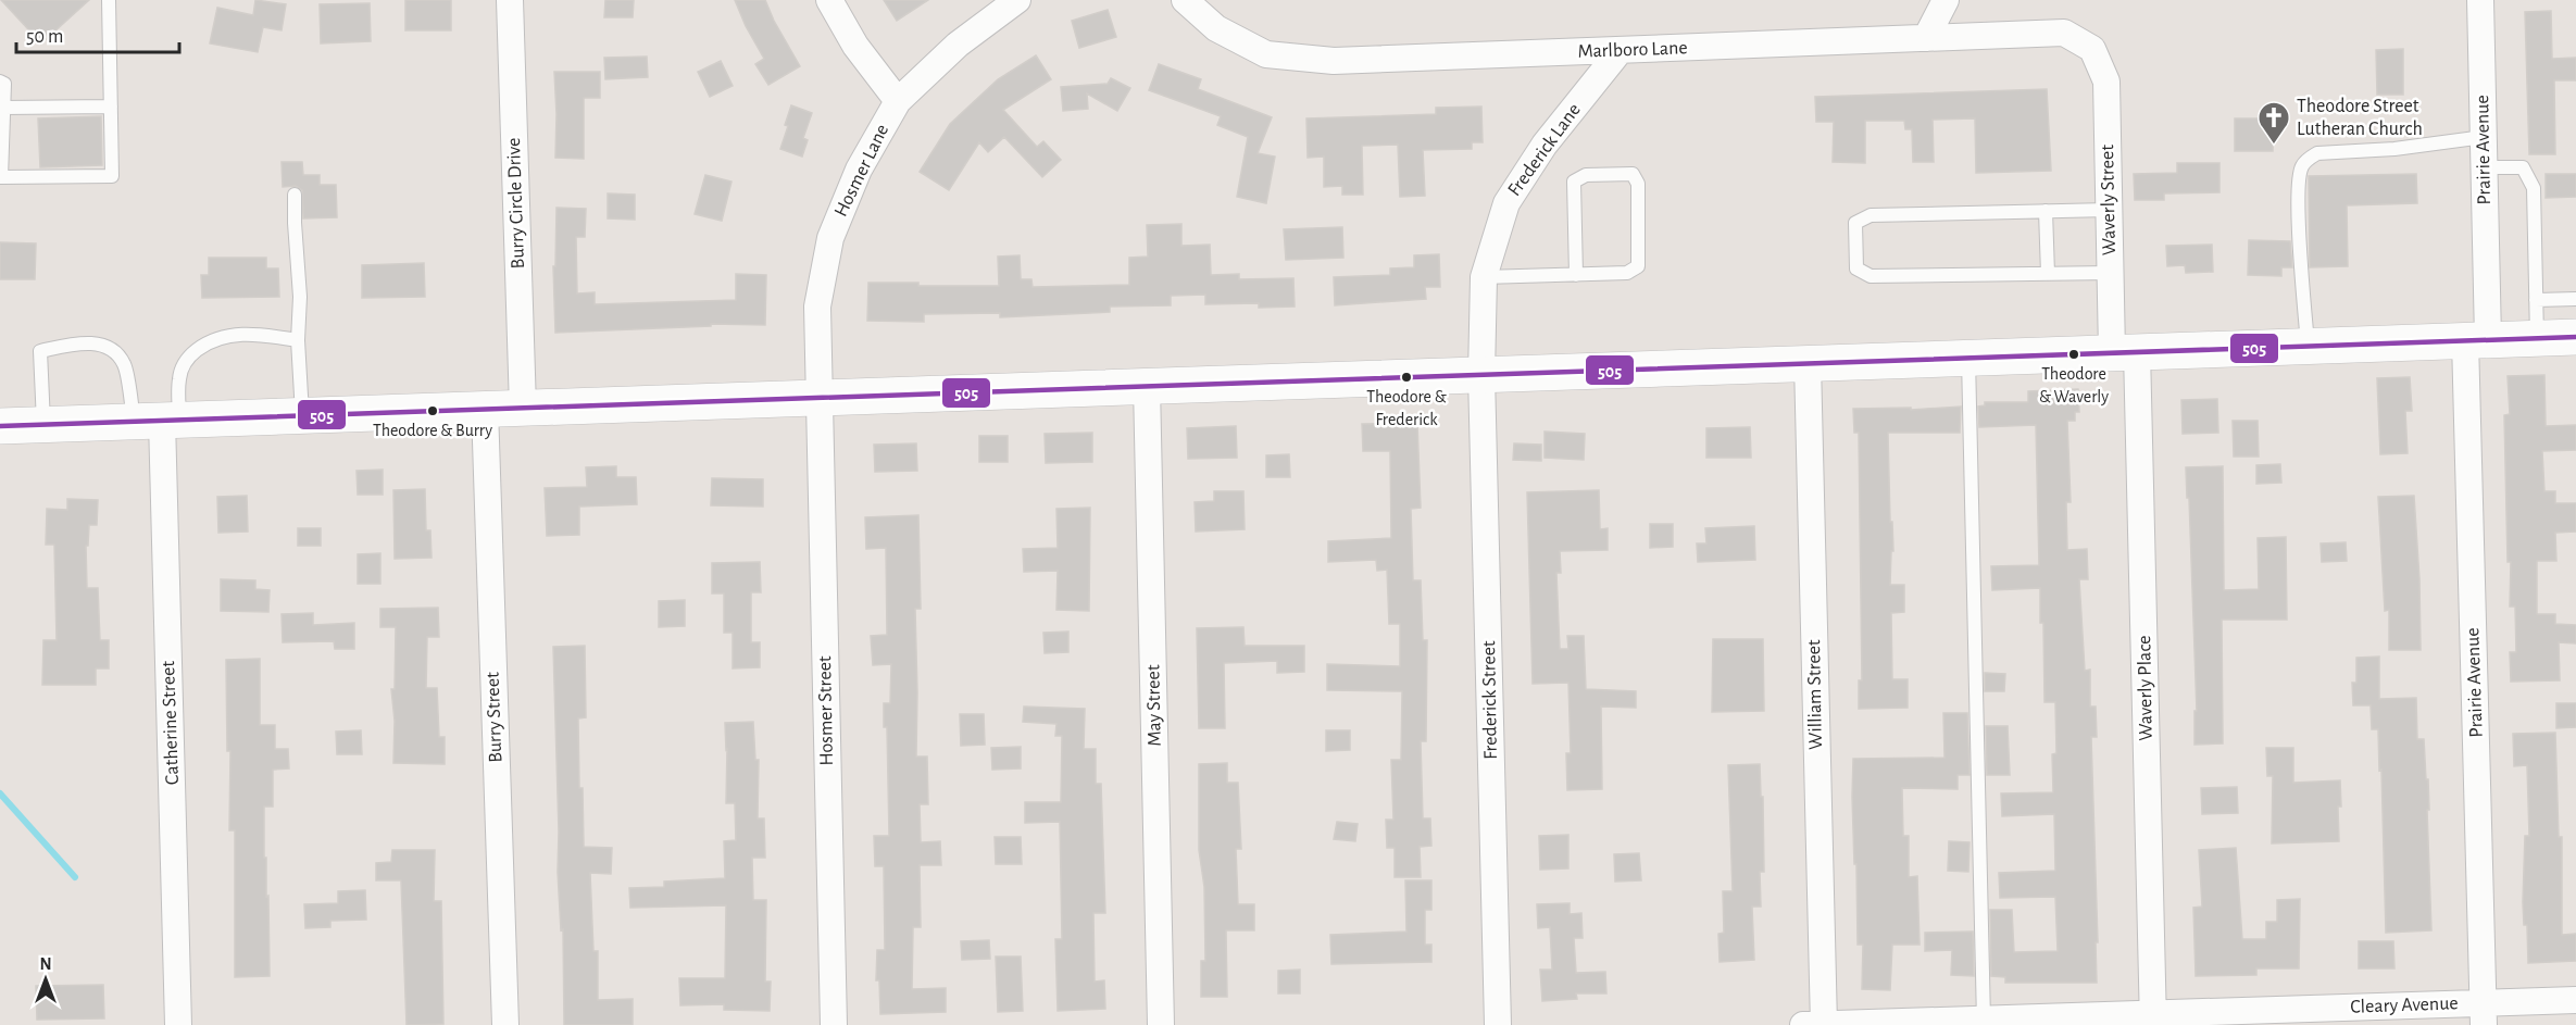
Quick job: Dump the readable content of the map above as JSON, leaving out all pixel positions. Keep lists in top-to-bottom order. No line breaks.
{"streets":{"street":["Marlboro Lane","Frederick Lane","Prairie Avenue","Hosmer Lane","Waverly Street","Burry Circle Drive","Waverly Place","William Street","Frederick Street","May Street","Hosmer Street","Burry Street","Catherine Street","Cleary Avenue"]},"crossings":[["Marlboro Lane","Frederick Lane"],["Marlboro Lane","Waverly Street"],["Frederick Lane","Frederick Street"],["Prairie Avenue","Cleary Avenue"],["Hosmer Lane","Hosmer Street"],["Waverly Street","Waverly Place"],["Waverly Place","Cleary Avenue"],["William Street","Cleary Avenue"]],"places":{"church":["Theodore Street Lutheran Church"],"other":["Theodore & Waverly","Theodore & Frederick","Theodore & Burry"]},"lines":["transit line 505"],"scale_bar":"50 m","north":"top"}
